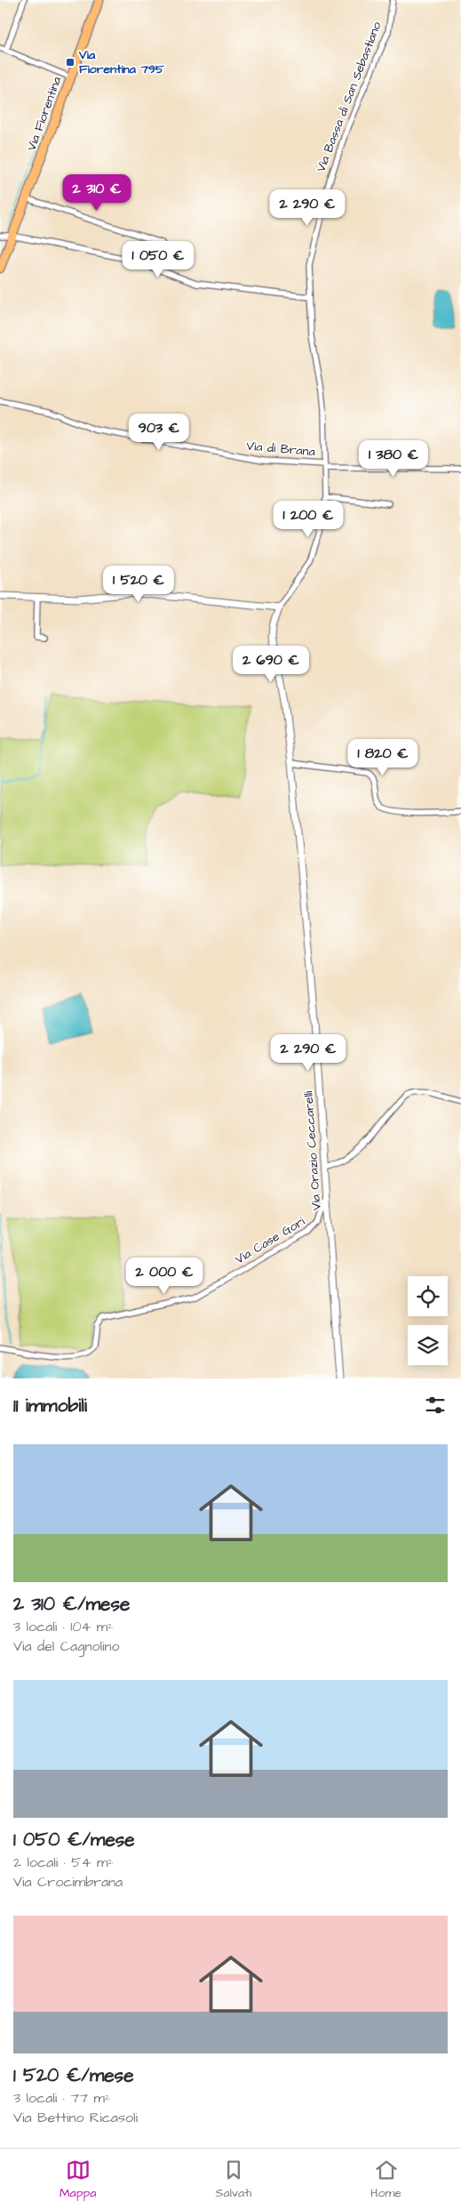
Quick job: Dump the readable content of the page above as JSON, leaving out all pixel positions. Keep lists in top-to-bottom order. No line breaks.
{"streets":{"main road":["Via Fiorentina"],"street":["Via Bassa di San Sebastiano","Via di Brana","Via Orazio Ceccarelli","Via Case Gori"]},"crossings":[["Via Bassa di San Sebastiano","Via di Brana"],["Via di Brana","Via Orazio Ceccarelli"],["Via Orazio Ceccarelli","Via Case Gori"]],"places":{"transit":["Via Fiorentina 795"]},"page":{"price":["2 310 €","2 290 €","1 050 €","903 €","1 380 €","1 200 €","1 520 €","2 690 €","1 820 €","2 290 €","2 000 €"],"heading":"11 immobili","list":[{"name":"2 310 €/mese","note":"3 locali · 104 m² · Via del Cagnolino"},{"name":"1 050 €/mese","note":"2 locali · 54 m² · Via Crocimbrana"},{"name":"1 520 €/mese","note":"3 locali · 77 m² · Via Bettino Ricasoli"}],"tabs":["Mappa","Salvati","Home"]}}
